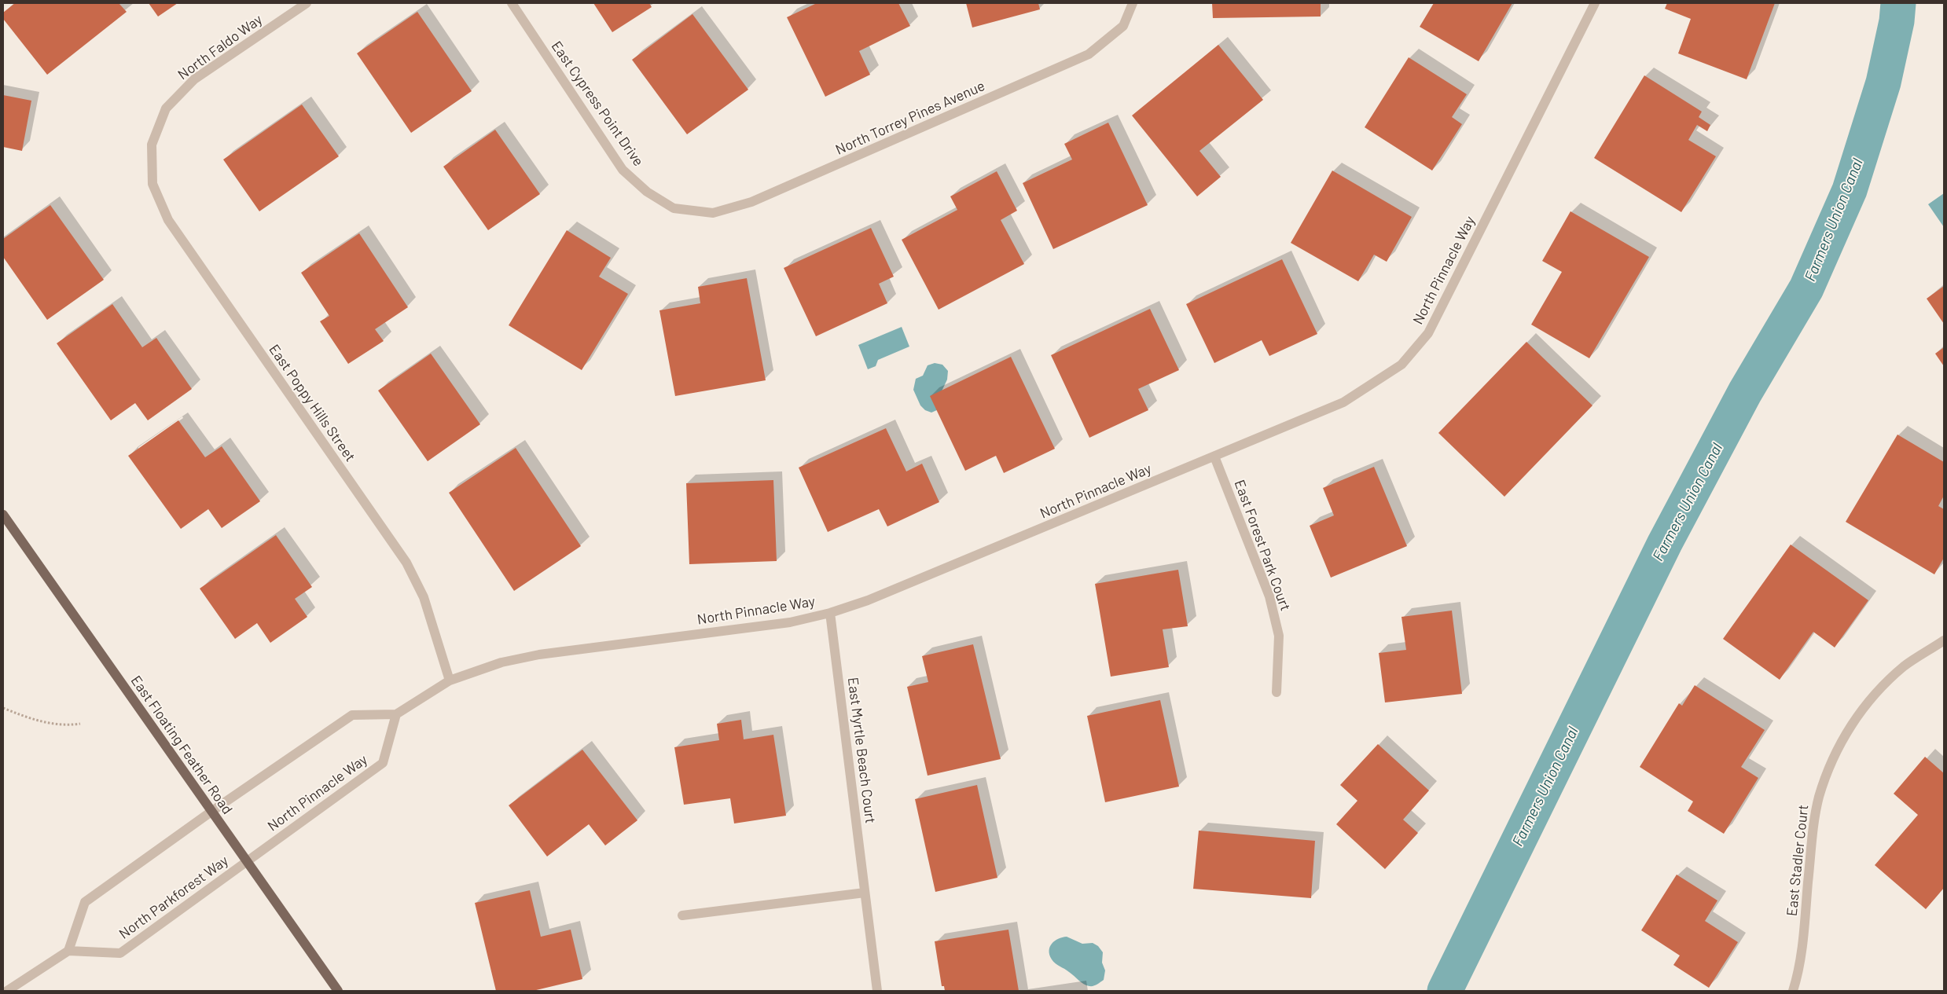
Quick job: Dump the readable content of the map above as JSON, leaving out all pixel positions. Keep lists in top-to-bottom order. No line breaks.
{"streets":{"main road":["East Floating Feather Road"],"street":["North Faldo Way","East Cypress Point Drive","North Torrey Pines Avenue","North Pinnacle Way","East Poppy Hills Street","East Forest Park Court","East Myrtle Beach Court","East Stadler Court","North Parkforest Way"]},"crossings":[["North Faldo Way","East Poppy Hills Street"],["East Cypress Point Drive","North Torrey Pines Avenue"],["North Pinnacle Way","East Poppy Hills Street"],["North Pinnacle Way","East Forest Park Court"],["North Pinnacle Way","East Floating Feather Road"],["North Pinnacle Way","East Myrtle Beach Court"],["North Pinnacle Way","North Parkforest Way"],["East Floating Feather Road","North Parkforest Way"]],"water":["Farmers Union Canal"]}
